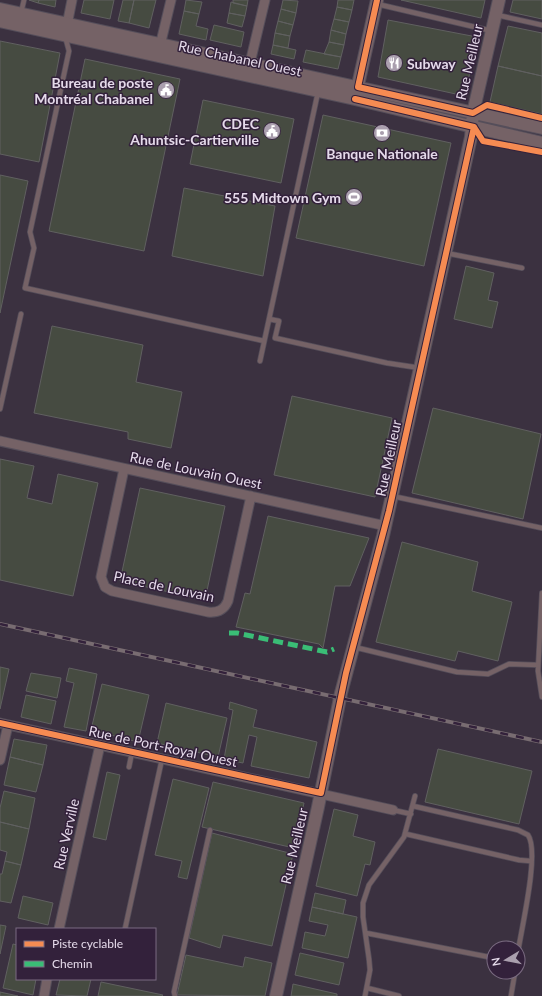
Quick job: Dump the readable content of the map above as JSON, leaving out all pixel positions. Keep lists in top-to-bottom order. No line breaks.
{"streets":{"street":["Rue Chabanel Ouest","Rue Meilleur","Rue de Louvain Ouest","Place de Louvain","Rue de Port-Royal Ouest","Rue Verville"]},"crossings":[["Rue Chabanel Ouest","Rue Meilleur"],["Rue Meilleur","Rue de Louvain Ouest"],["Rue Meilleur","Rue de Port-Royal Ouest"],["Rue de Louvain Ouest","Place de Louvain"],["Rue de Port-Royal Ouest","Rue Verville"]],"places":{"restaurant":["Subway"],"public building":["Bureau de poste Montréal Chabanel","CDEC Ahuntsic-Cartierville"],"bank":["Banque Nationale"],"sports":["555 Midtown Gym"]},"legend":["Piste cyclable","Chemin"],"north":"left"}
